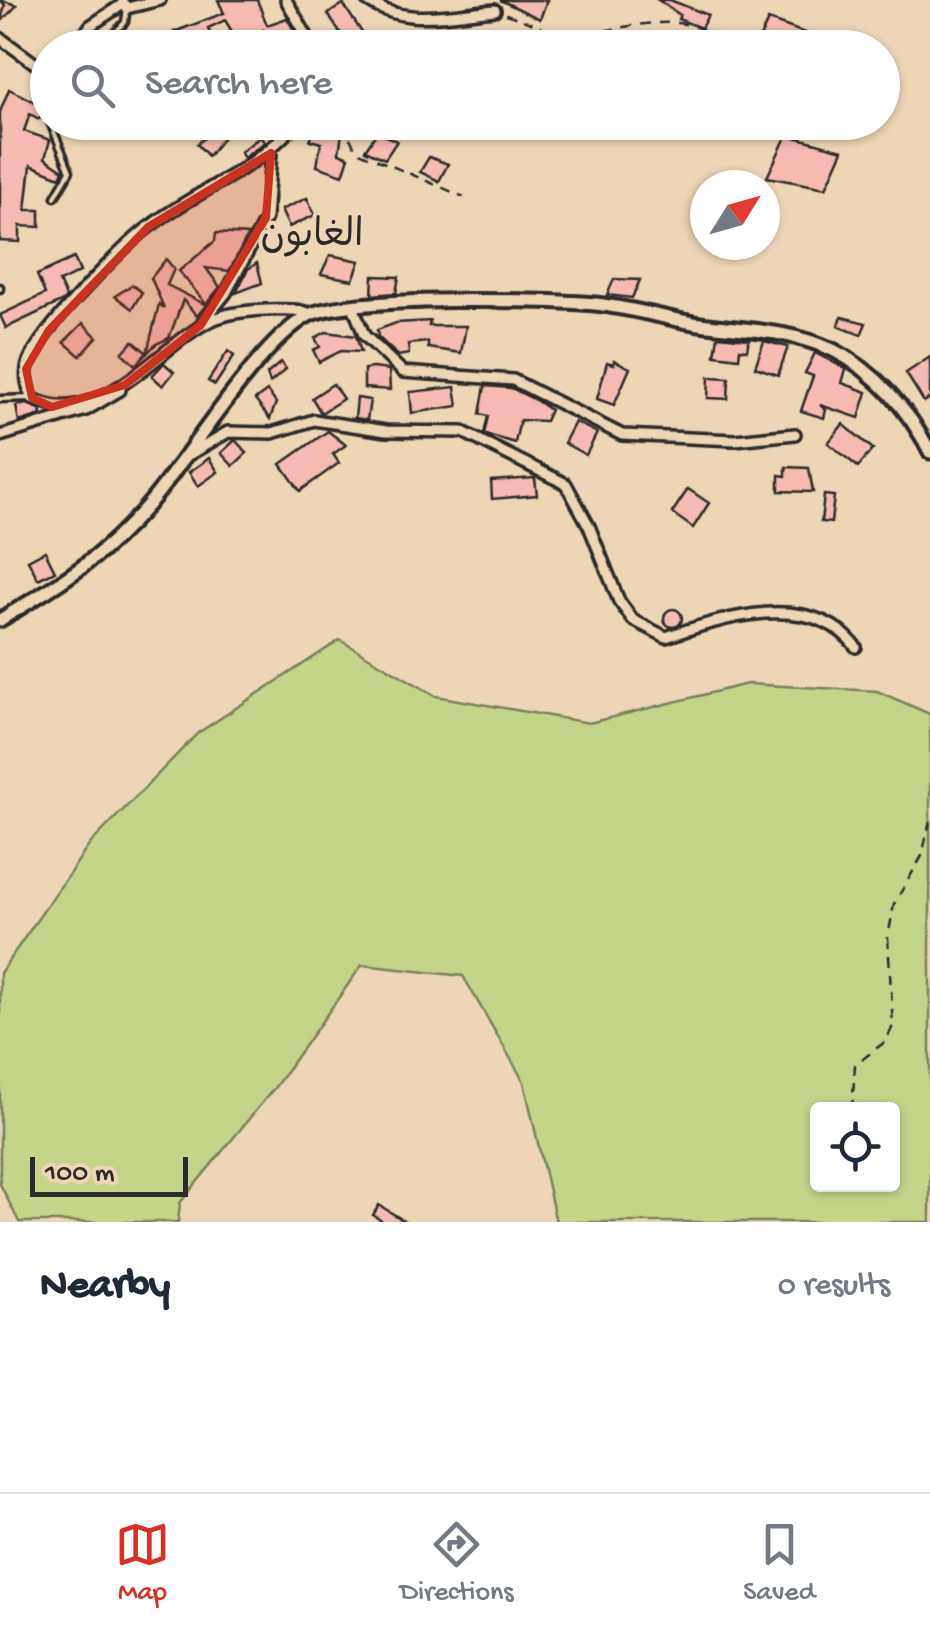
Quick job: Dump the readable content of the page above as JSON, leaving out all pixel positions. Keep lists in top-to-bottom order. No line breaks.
{"districts":["الغابون"],"scale_bar":"100 m","north":"top right","page":{"search":"Search here","scale":"100 m","heading":["Nearby","0 results"],"nav":["Map","Directions","Saved"]}}
